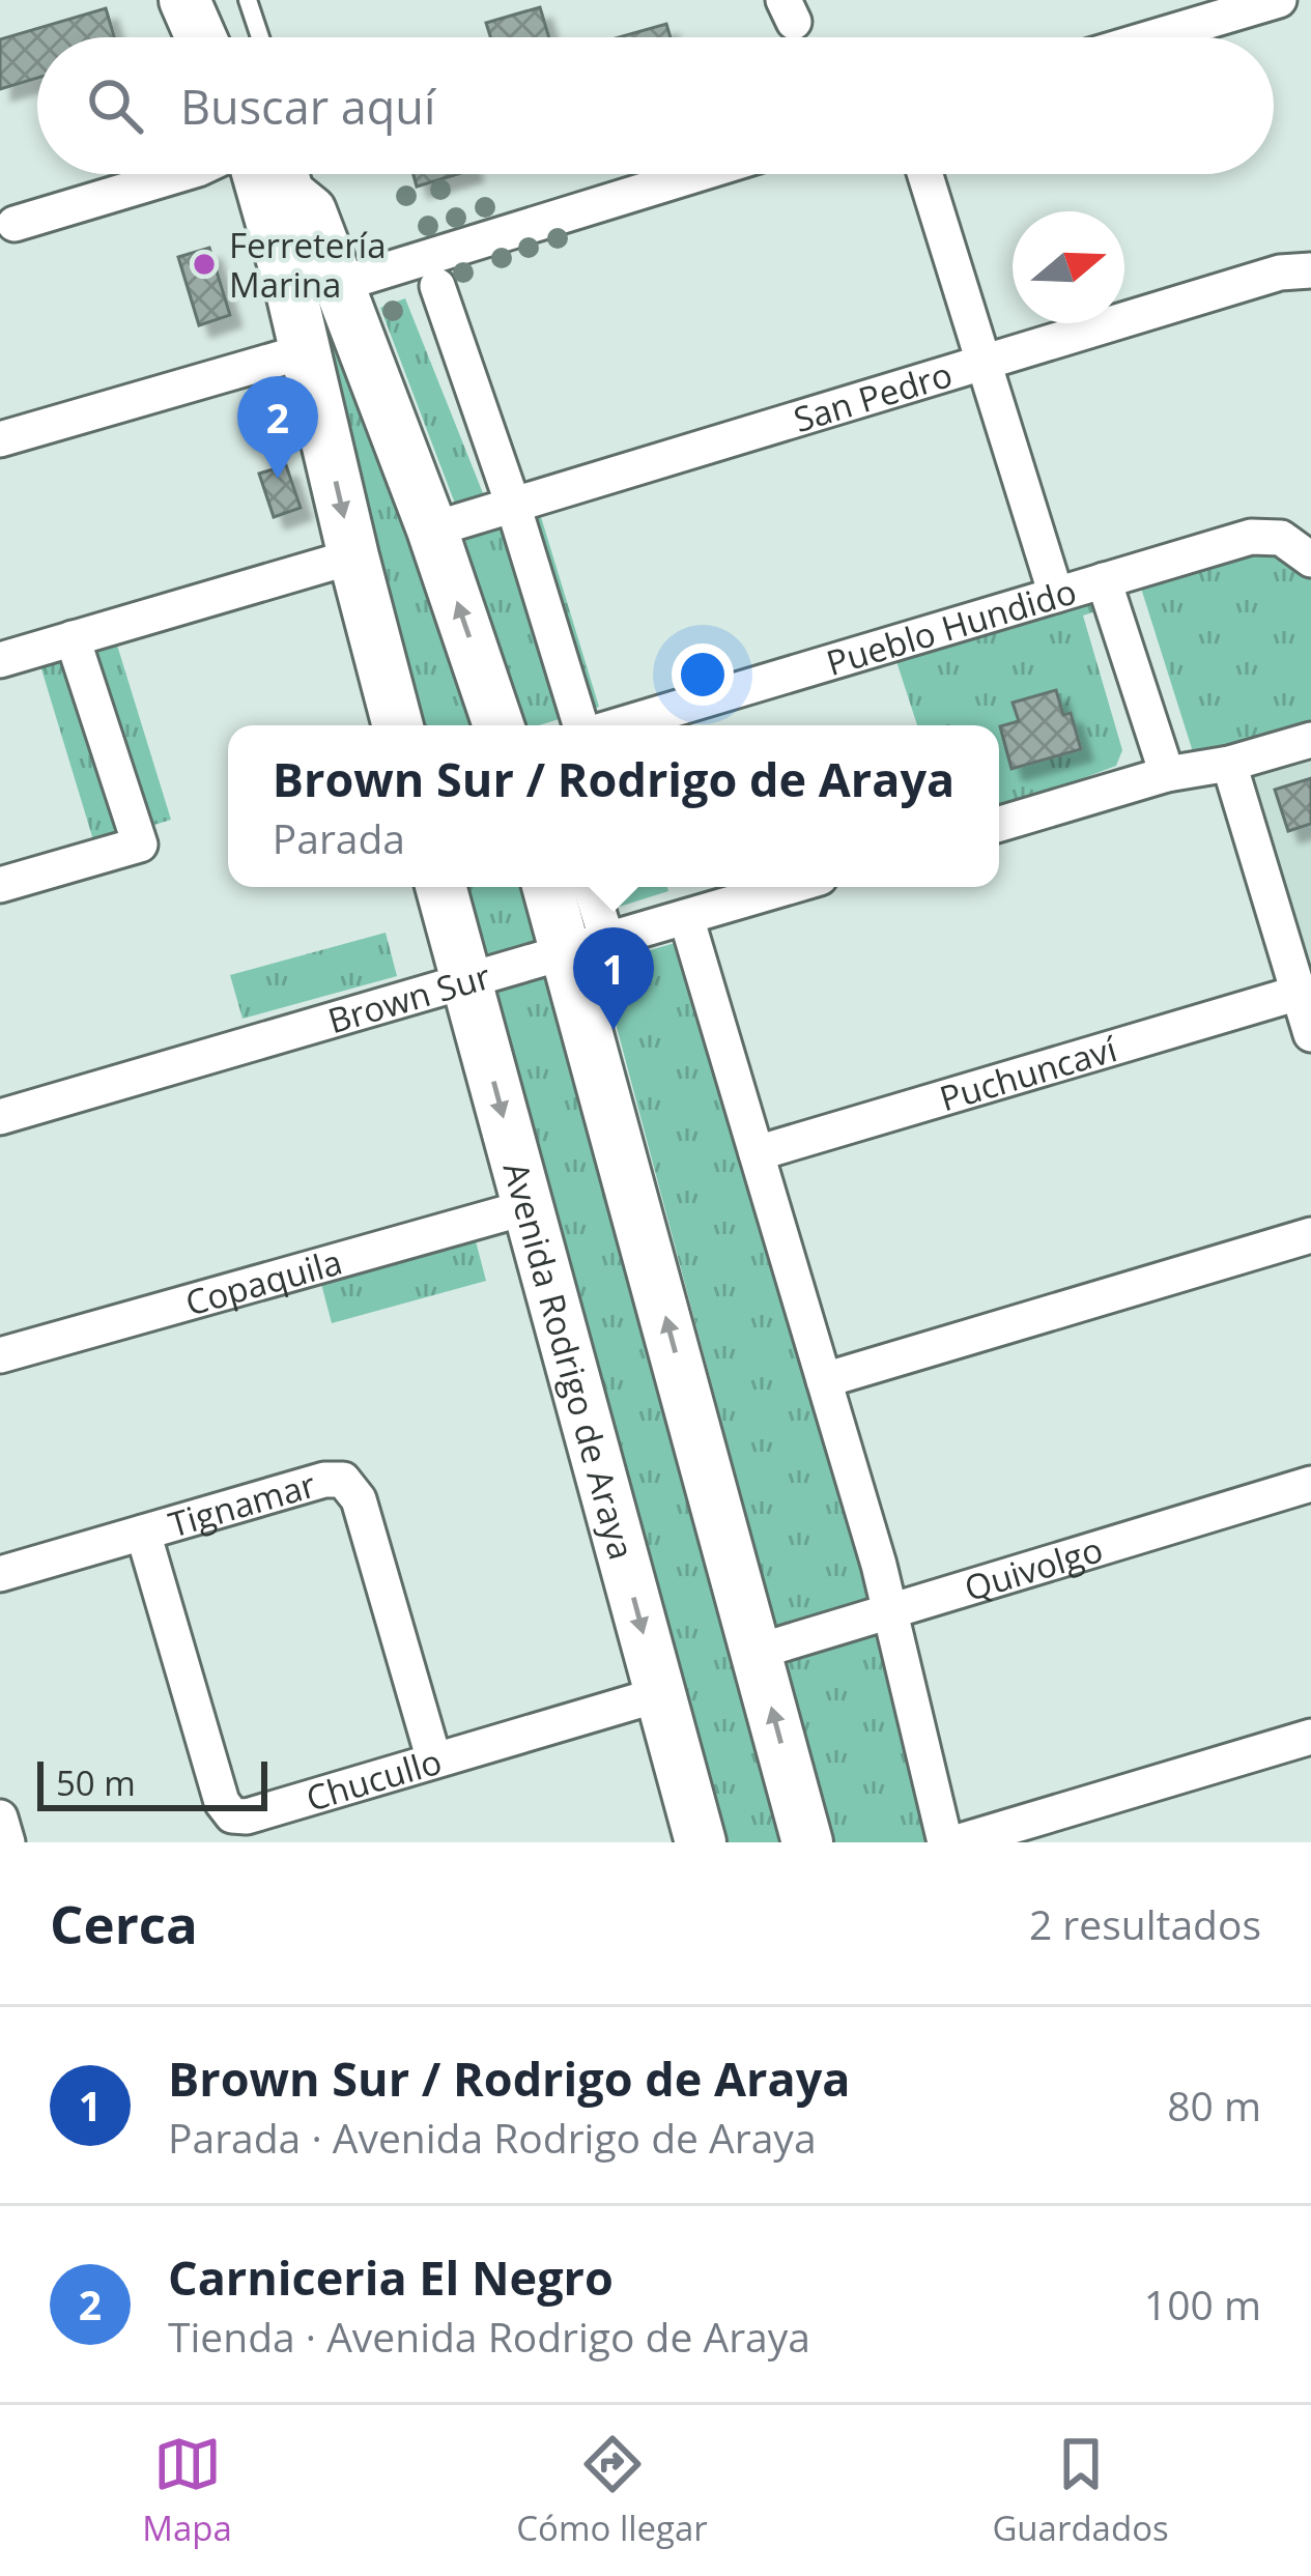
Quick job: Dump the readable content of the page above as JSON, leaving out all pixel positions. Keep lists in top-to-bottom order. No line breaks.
{"streets":{"main road":["Avenida Rodrigo de Araya"],"street":["San Pedro","Pueblo Hundido","Brown Sur","Puchuncaví","Copaquila","Tignamar","Quivolgo","Chucullo"]},"crossings":[["Brown Sur","Avenida Rodrigo de Araya"],["Copaquila","Avenida Rodrigo de Araya"],["Avenida Rodrigo de Araya","Chucullo"],["Tignamar","Chucullo"]],"places":["Ferretería Marina"],"scale_bar":"50 m","north":"right","page":{"search":"Buscar aquí","pins":["2","1"],"popup":["Brown Sur / Rodrigo de Araya","Parada"],"scale":"50 m","heading":["Cerca","2 resultados"],"list":[{"mark":"1","name":"Brown Sur / Rodrigo de Araya","note":"Parada · Avenida Rodrigo de Araya","value":"80 m"},{"mark":"2","name":"Carniceria El Negro","note":"Tienda · Avenida Rodrigo de Araya","value":"100 m"}],"nav":["Mapa","Cómo llegar","Guardados"]}}
